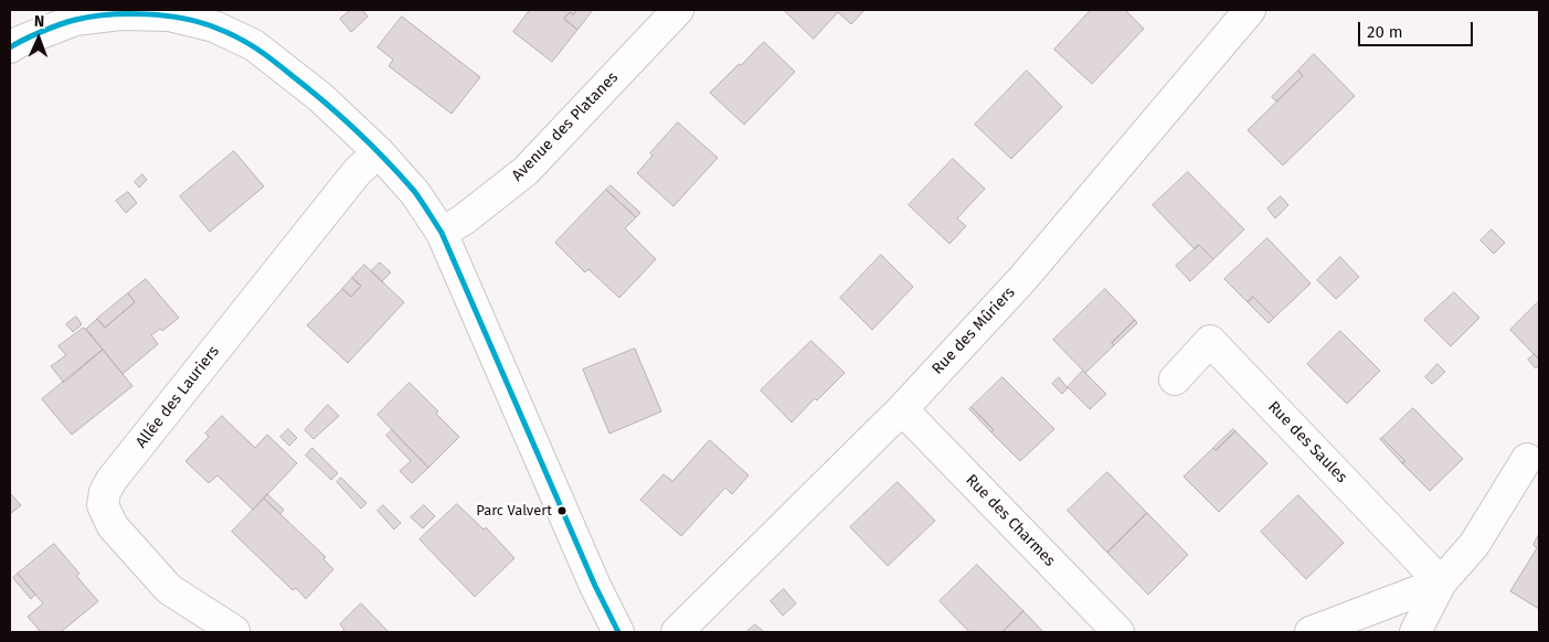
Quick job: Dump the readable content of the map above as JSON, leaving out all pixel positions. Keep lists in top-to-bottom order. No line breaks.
{"streets":{"street":["Avenue des Platanes","Rue des Mûriers","Allée des Lauriers","Rue des Saules","Rue des Charmes"]},"crossings":[["Rue des Mûriers","Rue des Charmes"]],"places":["Parc Valvert"],"scale_bar":"20 m","north":"top"}
